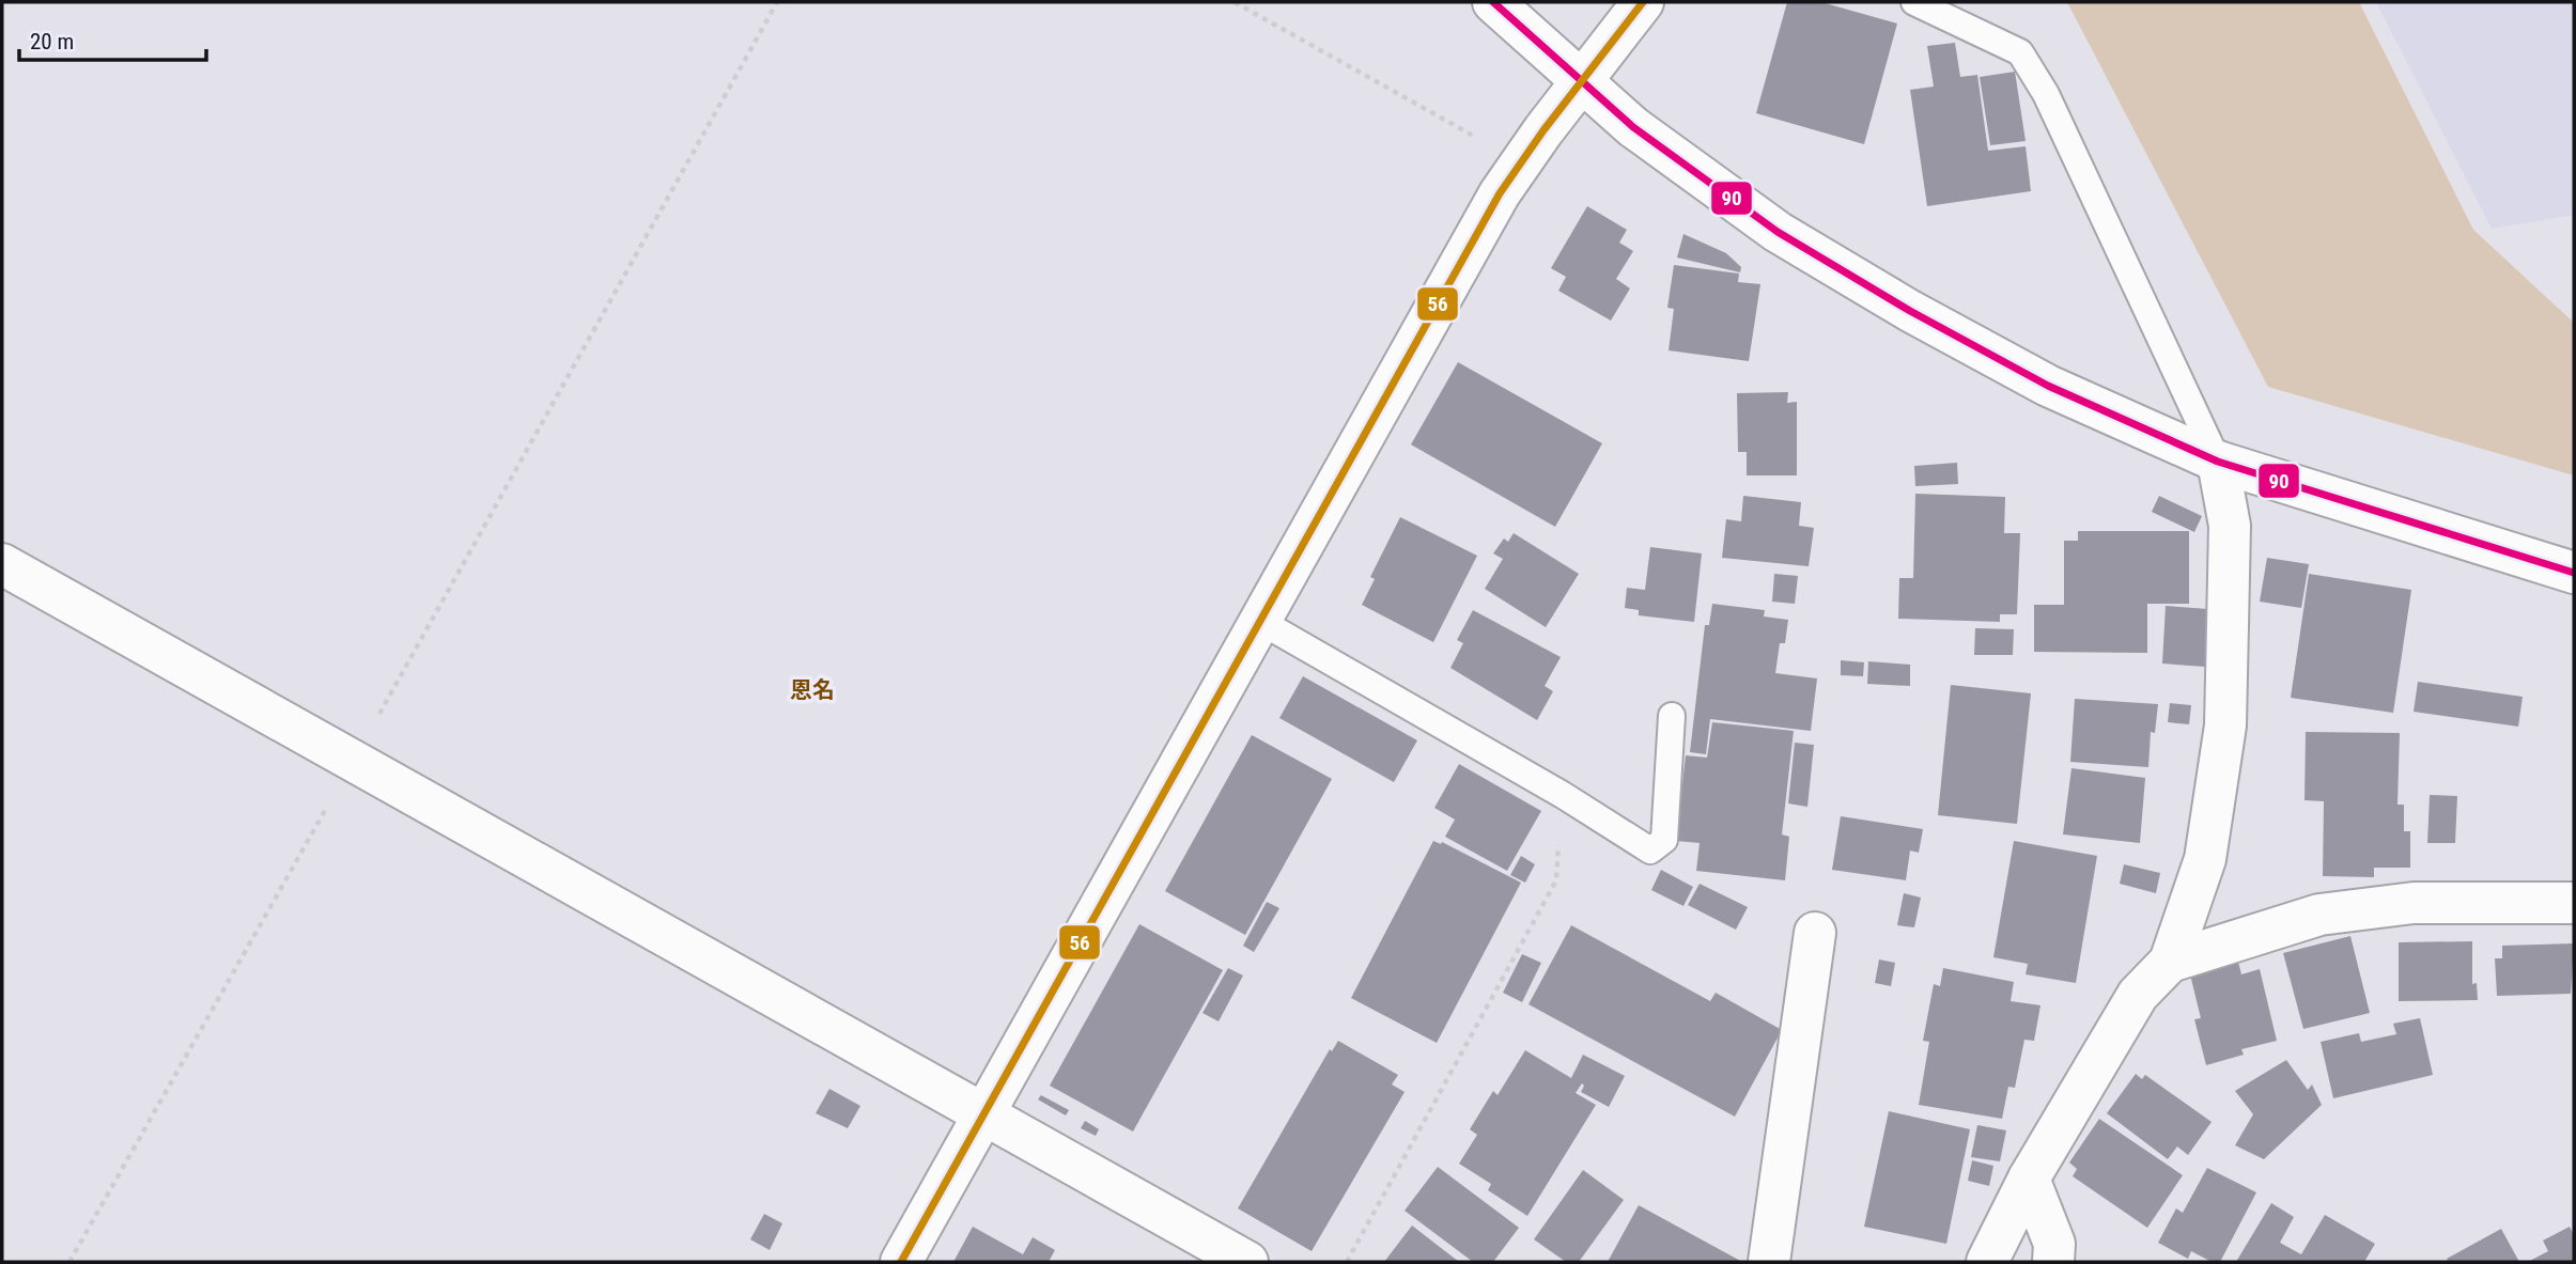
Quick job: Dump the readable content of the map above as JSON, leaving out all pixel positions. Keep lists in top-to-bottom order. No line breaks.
{"districts":["恩名"],"lines":["transit line 90","transit line 56"],"scale_bar":"20 m"}
